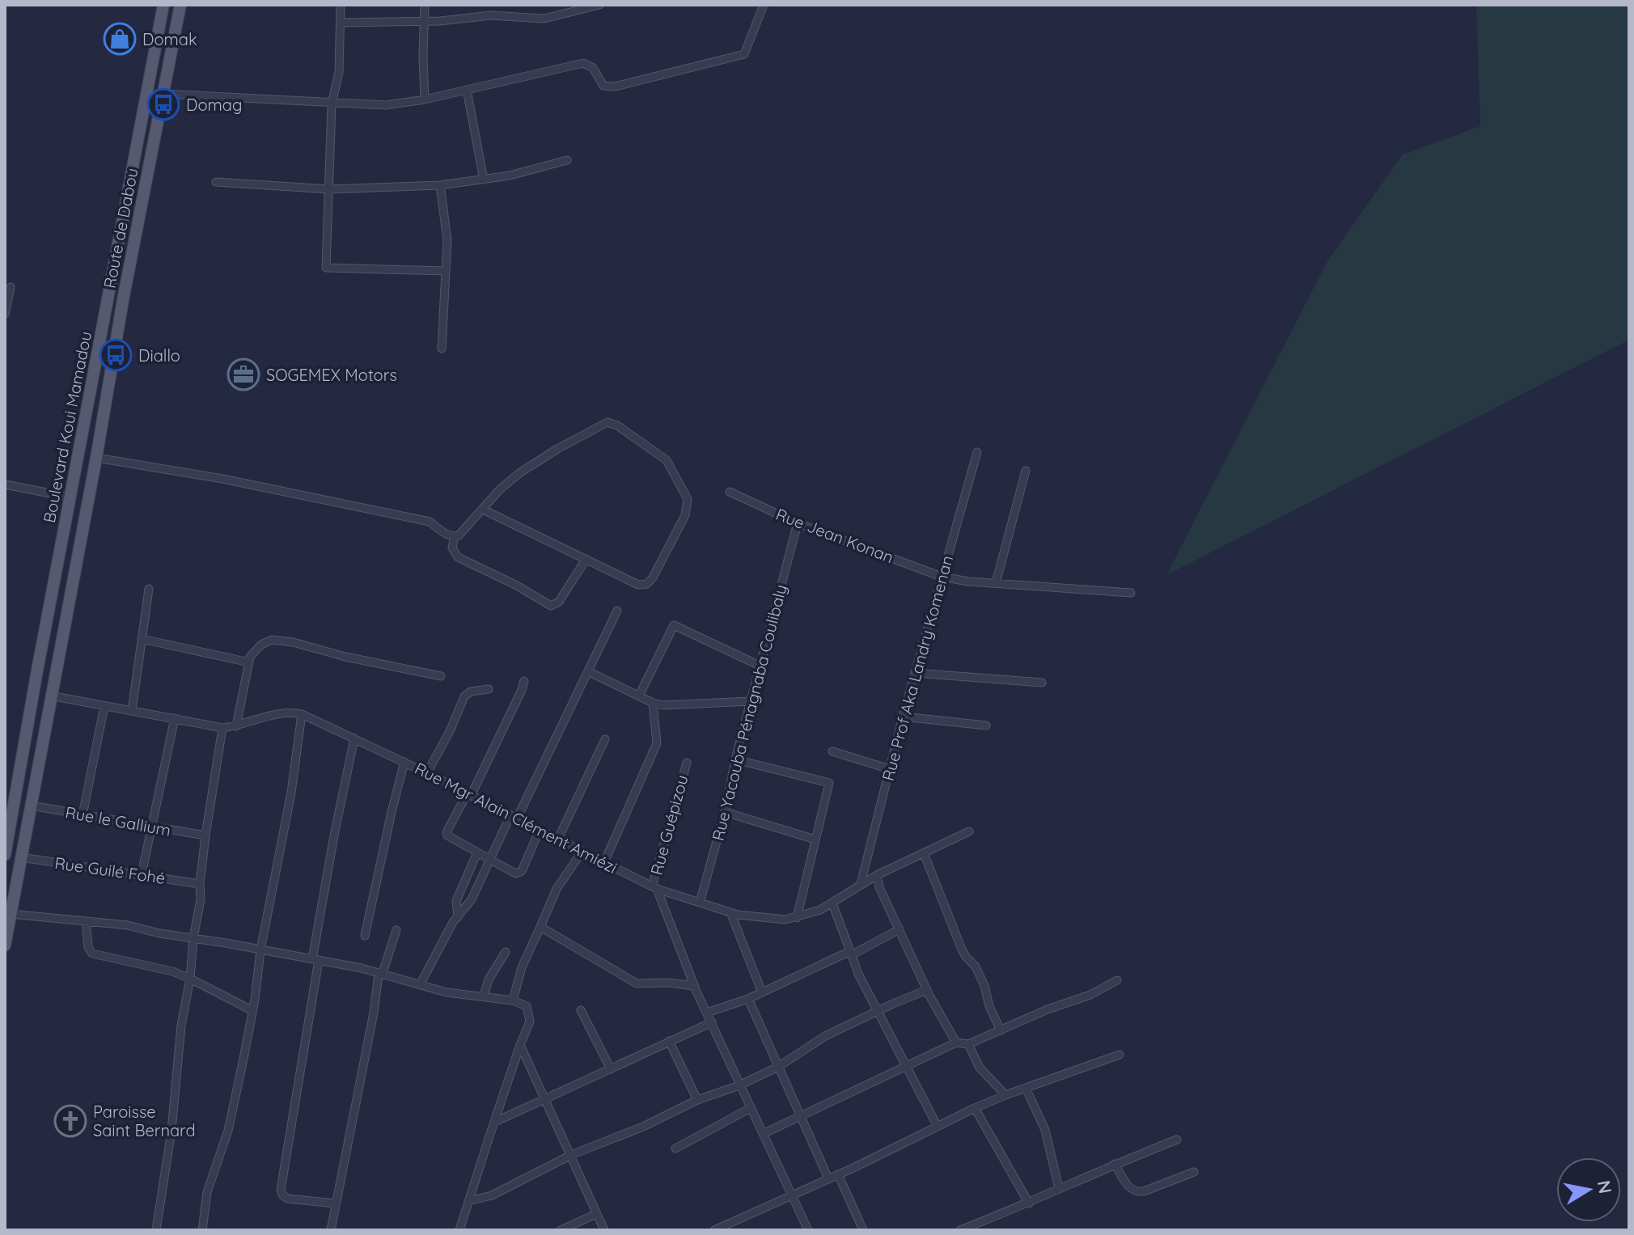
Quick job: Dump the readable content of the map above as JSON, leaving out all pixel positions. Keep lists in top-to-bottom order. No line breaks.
{"streets":{"main road":["Route de Dabou","Boulevard Koui Mamadou"],"street":["Rue Jean Konan","Rue Prof Aka Landry Komenan","Rue Yacouba Pénagnaba Coulibaly","Rue Mgr Alain Clément Amiézi","Rue le Gallium","Rue Guépizou","Rue Guilé Fohé"]},"crossings":[["Route de Dabou","Boulevard Koui Mamadou"],["Boulevard Koui Mamadou","Rue Mgr Alain Clément Amiézi"],["Boulevard Koui Mamadou","Rue le Gallium"],["Boulevard Koui Mamadou","Rue Guilé Fohé"],["Rue Jean Konan","Rue Prof Aka Landry Komenan"],["Rue Jean Konan","Rue Yacouba Pénagnaba Coulibaly"],["Rue Prof Aka Landry Komenan","Rue Mgr Alain Clément Amiézi"],["Rue Yacouba Pénagnaba Coulibaly","Rue Mgr Alain Clément Amiézi"],["Rue Mgr Alain Clément Amiézi","Rue Guépizou"]],"places":{"shop":["Domak"],"bus stop":["Domag","Diallo"],"office":["SOGEMEX Motors"],"church":["Paroisse Saint Bernard"]},"north":"right"}
